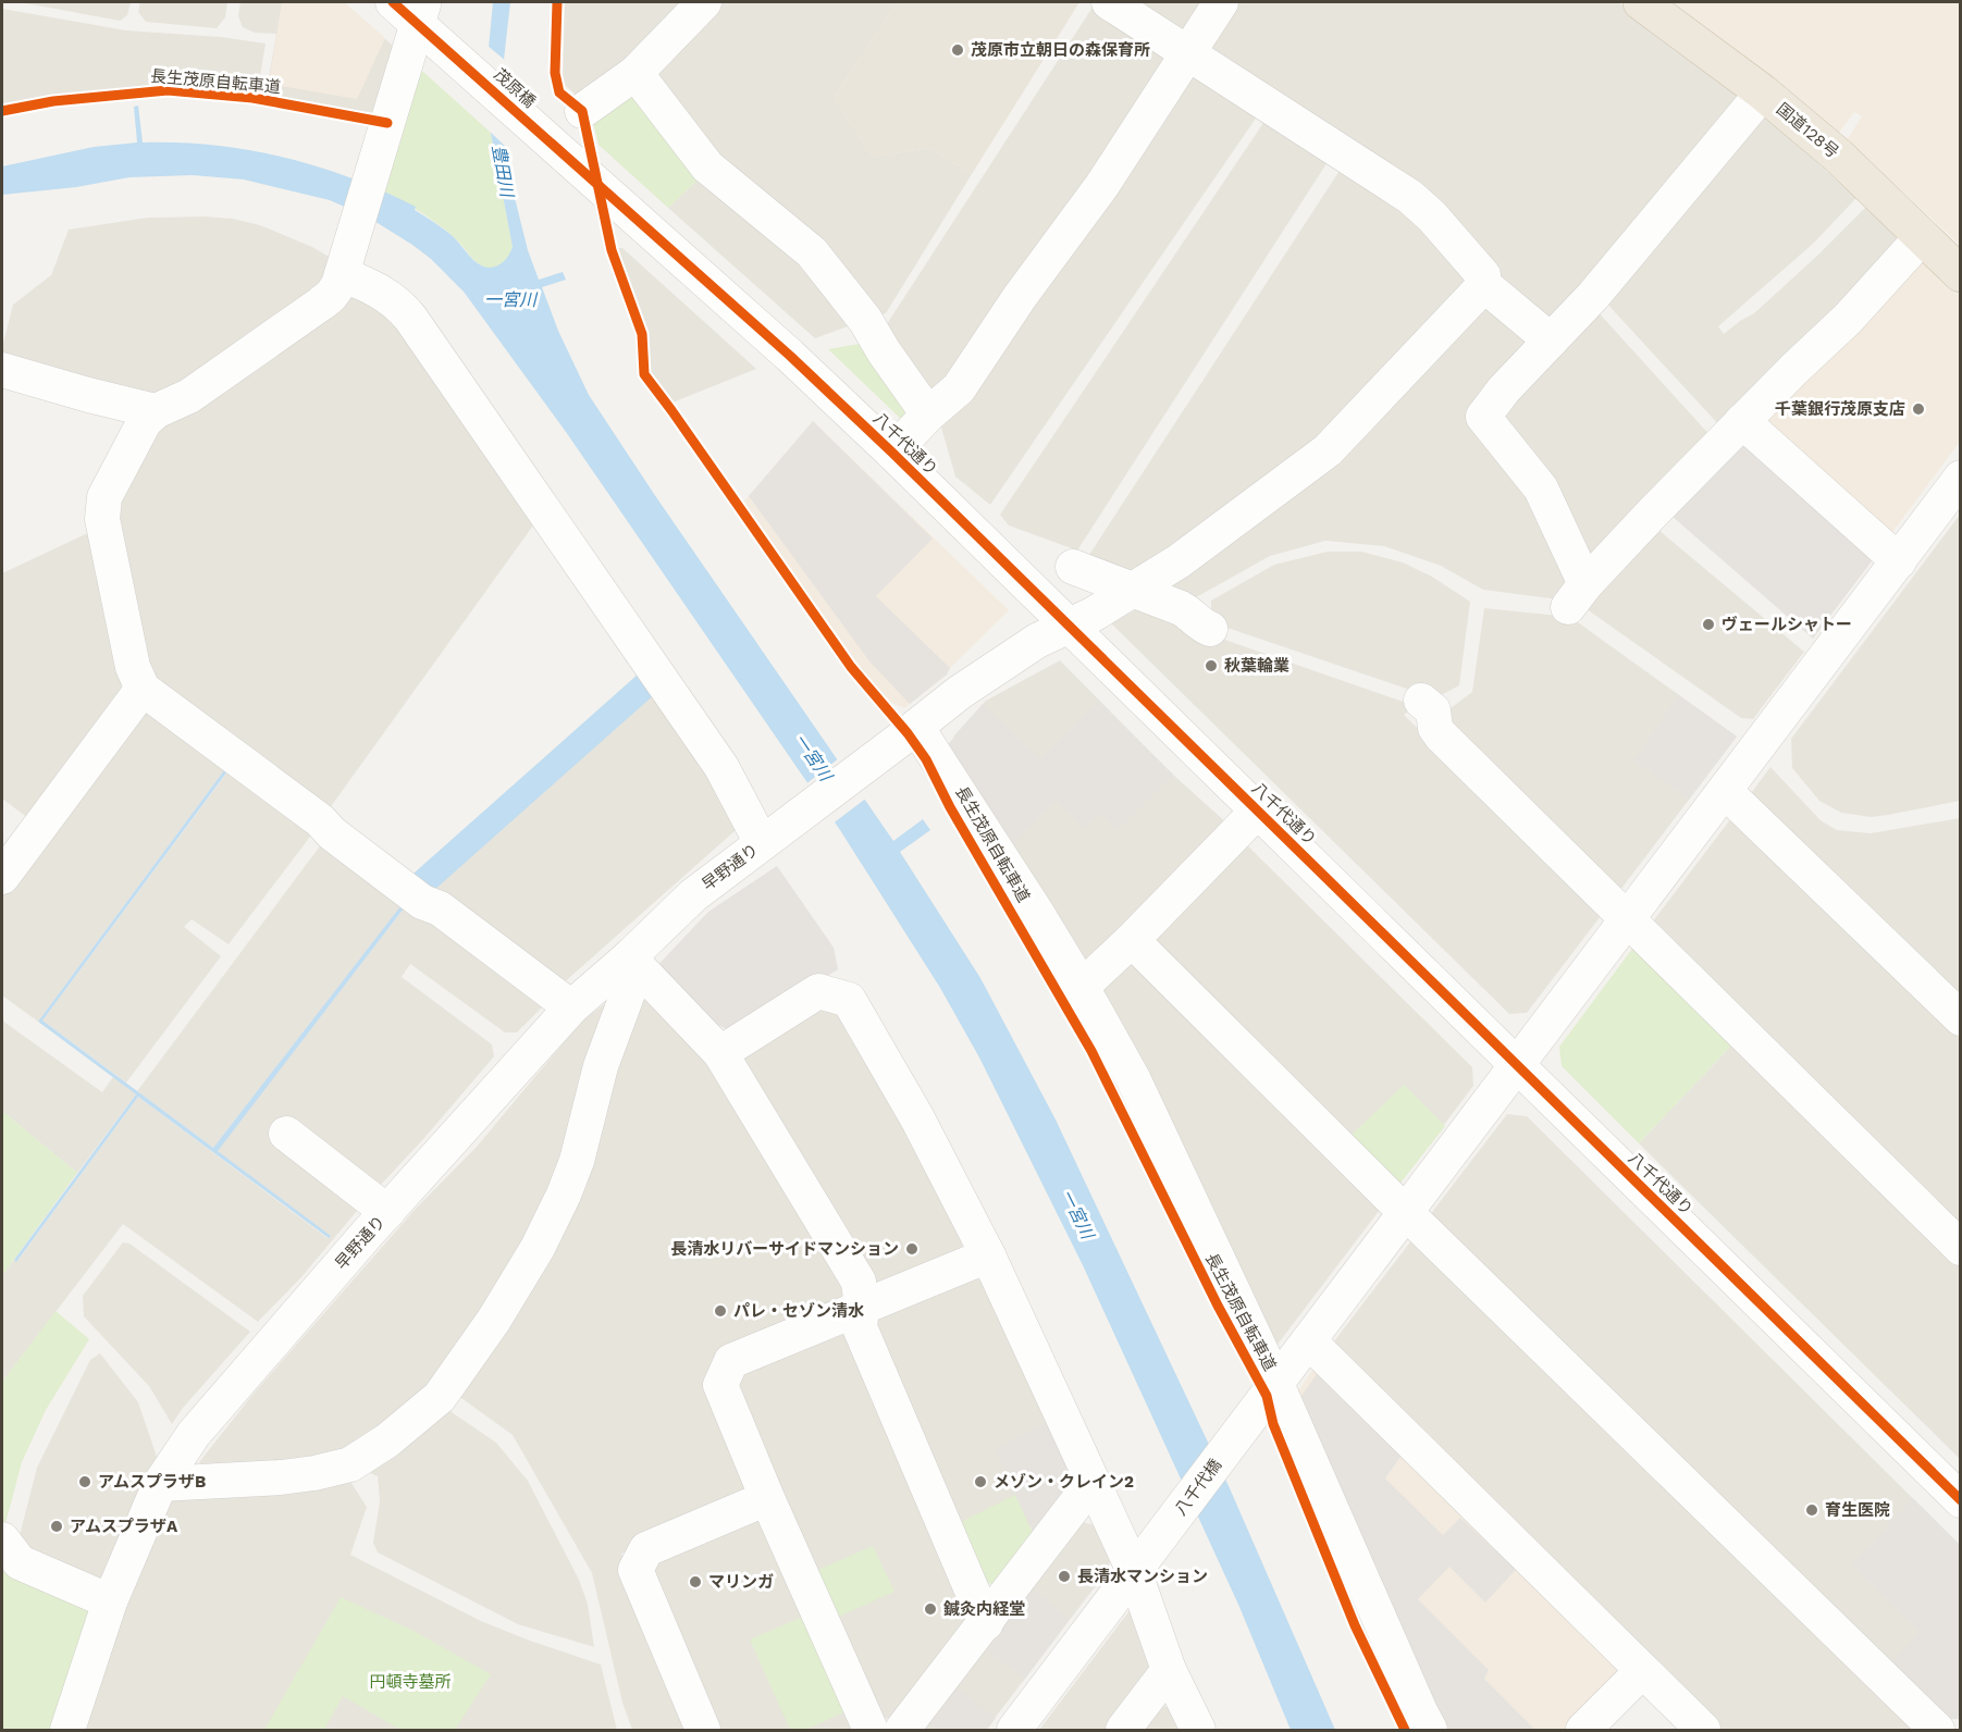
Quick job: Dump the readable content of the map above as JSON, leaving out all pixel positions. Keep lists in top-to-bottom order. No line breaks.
{"streets":{"highway":["国道128号"],"street":["茂原橋","八千代通り","早野通り","八千代橋"],"cycle path":["長生茂原自転車道"]},"crossings":[["茂原橋","八千代通り"],["八千代通り","八千代橋"]],"water":["豊田川","一宮川"],"parks":["円頓寺墓所"],"places":["茂原市立朝日の森保育所","千葉銀行茂原支店","ヴェールシャトー","秋葉輪業","長清水リバーサイドマンション","パレ・セゾン清水","アムスプラザB","メゾン・クレイン2","育生医院","アムスプラザA","長清水マンション","マリンガ","鍼灸内経堂"]}
